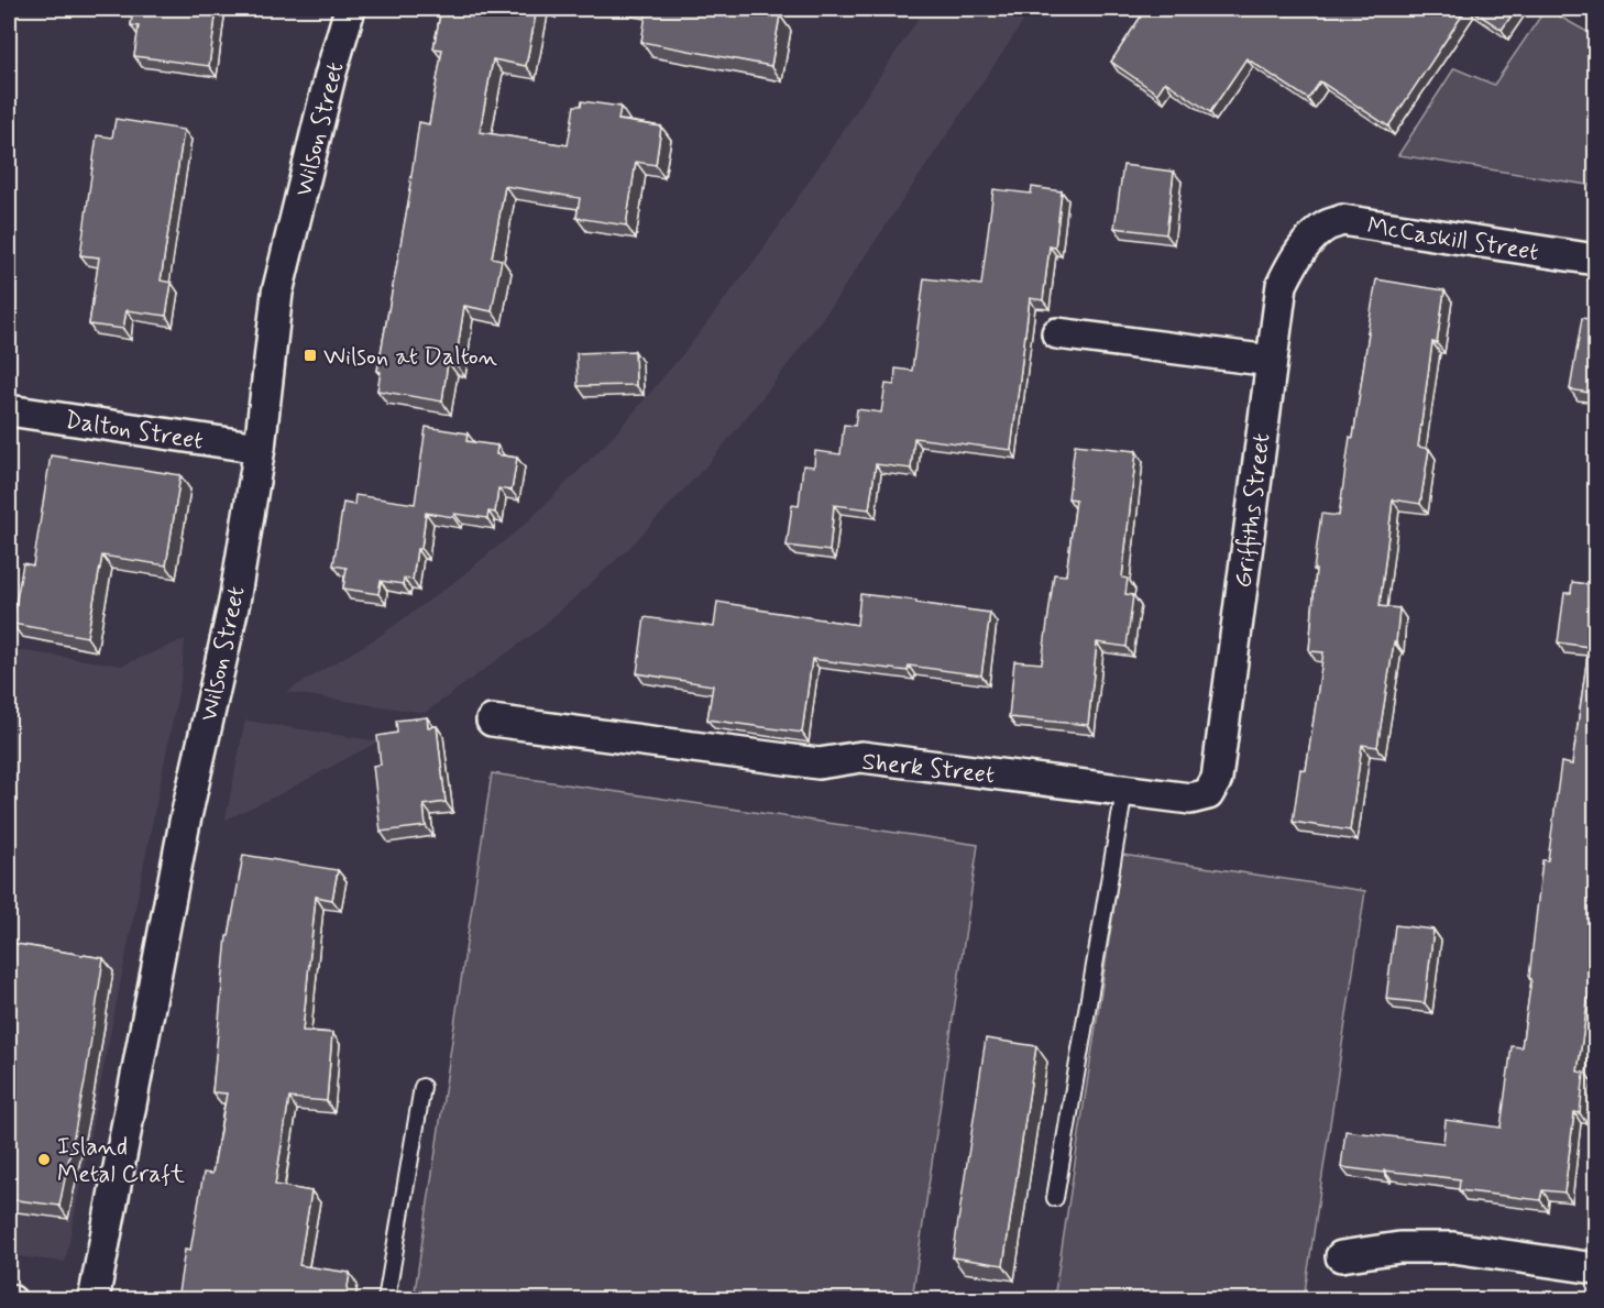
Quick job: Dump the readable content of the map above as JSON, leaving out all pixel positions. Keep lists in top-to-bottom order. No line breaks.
{"streets":{"street":["Wilson Street","McCaskill Street","Dalton Street","Griffiths Street","Sherk Street"]},"crossings":[["Wilson Street","Dalton Street"],["McCaskill Street","Griffiths Street"],["Griffiths Street","Sherk Street"]],"places":{"transit":["Wilson at Dalton"],"other":["Island Metal Craft"]}}
